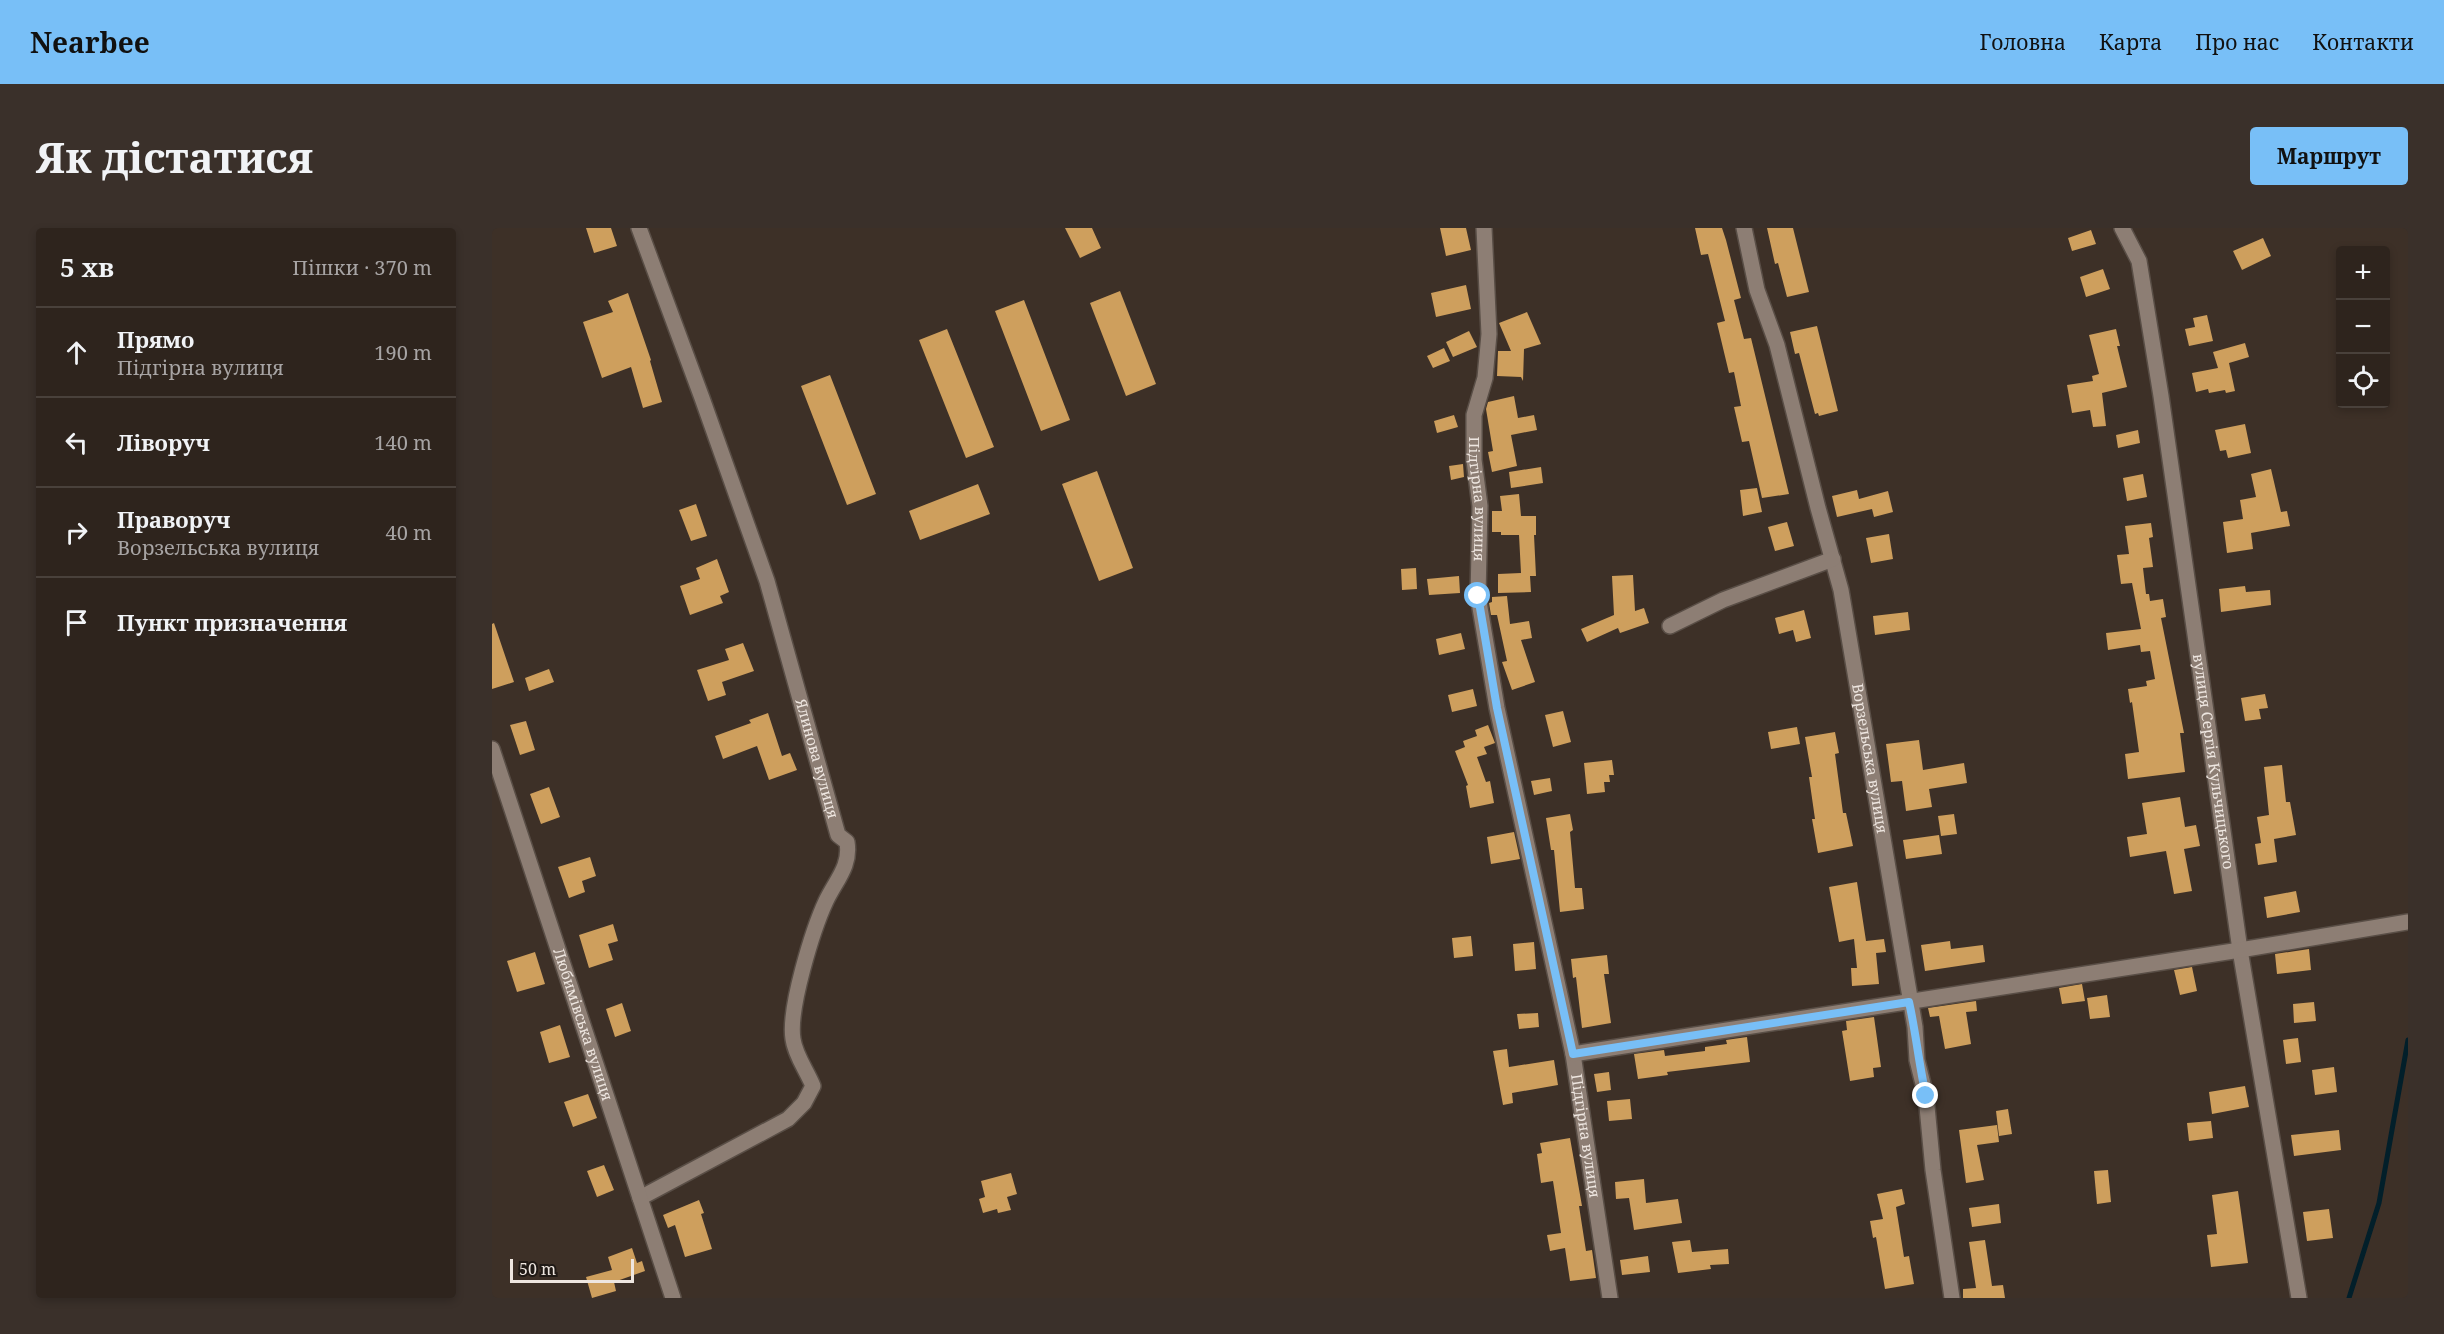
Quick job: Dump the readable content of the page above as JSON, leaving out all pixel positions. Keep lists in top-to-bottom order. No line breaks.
{"streets":{"street":["Підгірна вулиця","Ялинова вулиця","Ворзельська вулиця","вулиця Сергія Кульчицького","Любимівська вулиця"]},"crossings":[["Ялинова вулиця","Любимівська вулиця"]],"scale_bar":"50 m","page":{"header":"Nearbee","nav":["Головна","Карта","Про нас","Контакти"],"buttons":"Маршрут","title":"Як дістатися","heading":["5 хв","Пішки · 370 m"],"map_buttons":["+","−"],"list":[["Прямо","Підгірна вулиця","190 m"],["Ліворуч","140 m"],["Праворуч","Ворзельська вулиця","40 m"],"Пункт призначення"],"scale":"50 m"}}
